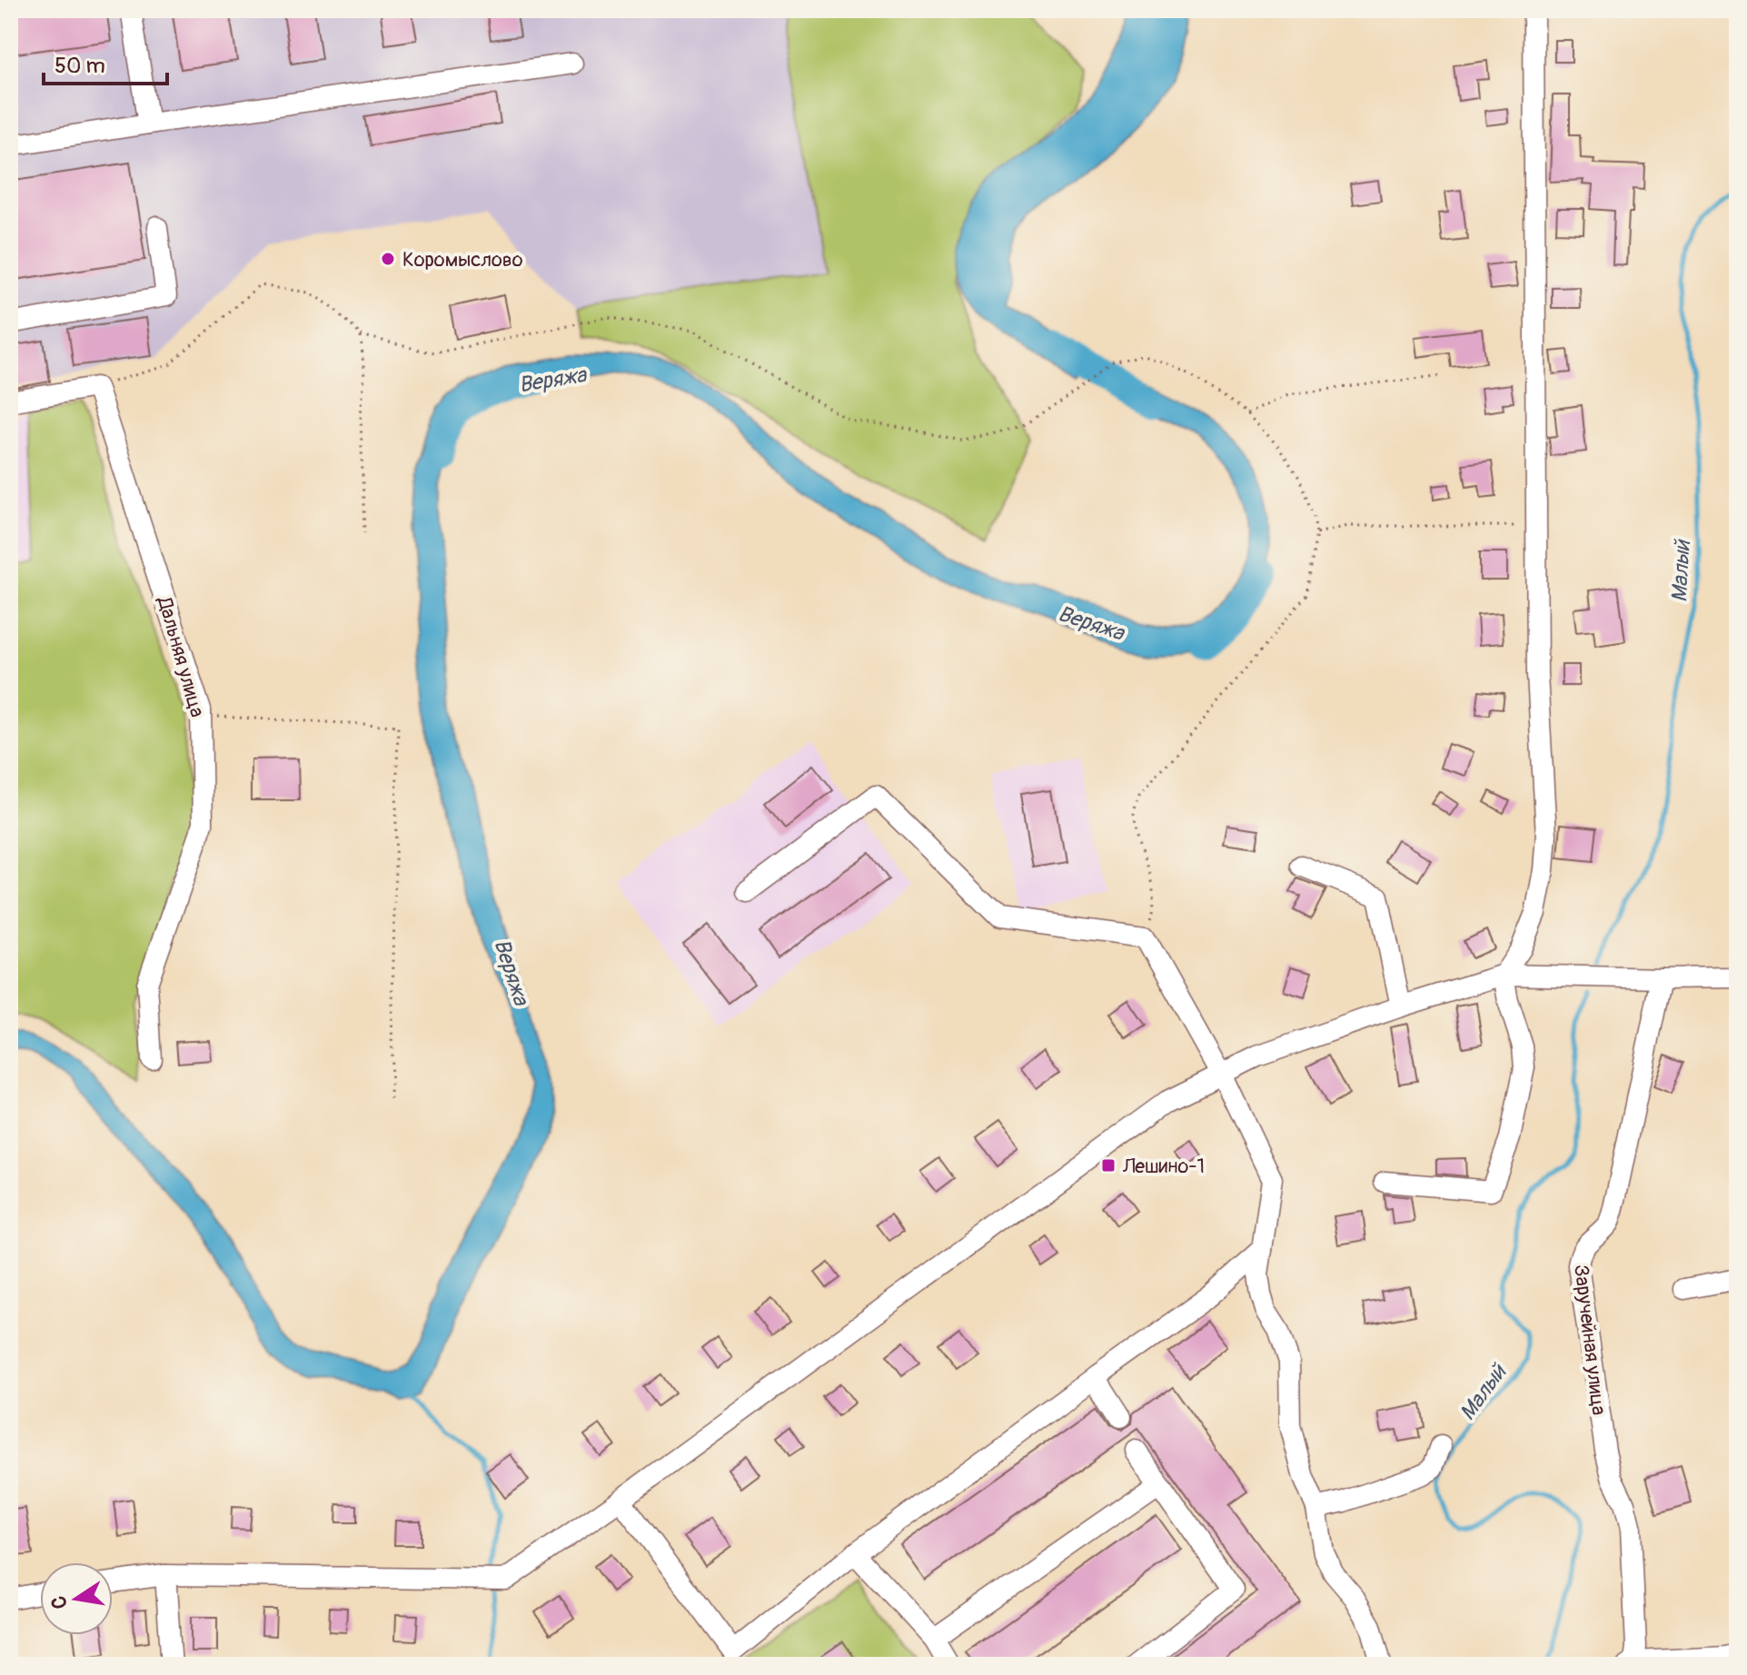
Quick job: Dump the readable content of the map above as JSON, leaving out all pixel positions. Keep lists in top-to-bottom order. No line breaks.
{"streets":{"street":["Дальняя улица","Заручейная улица"]},"water":["Веряжа","Малый"],"places":{"other":["Коромыслово"],"transit":["Лешино-1"]},"scale_bar":"50 m","north":"left"}
